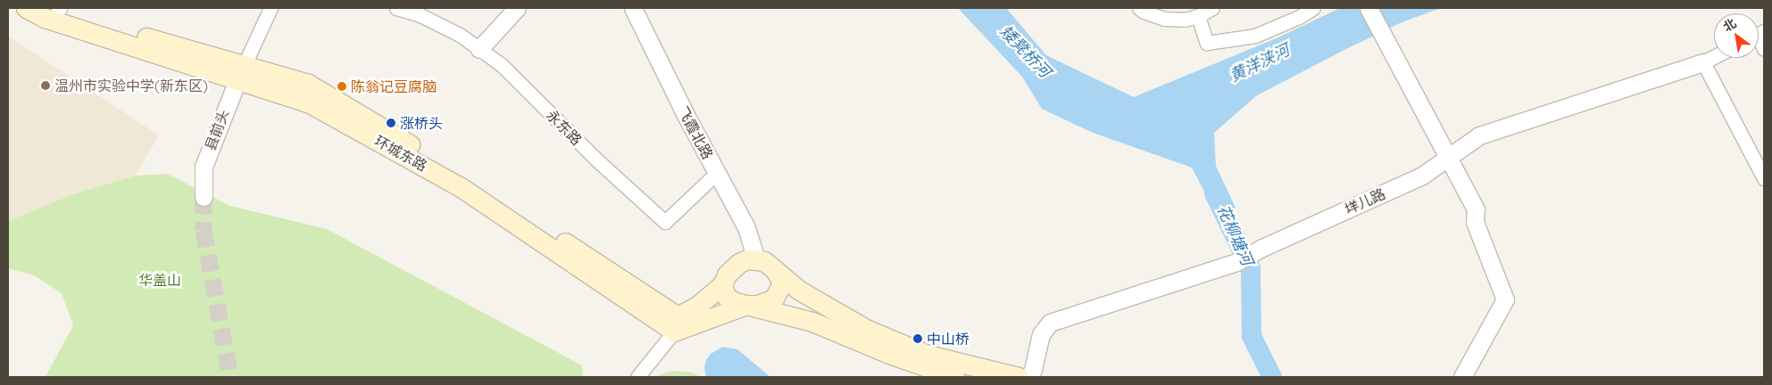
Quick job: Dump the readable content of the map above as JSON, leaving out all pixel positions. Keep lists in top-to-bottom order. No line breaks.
{"streets":{"main road":["环城东路"],"street":["永东路","县前头","飞霞北路","垟儿路"]},"crossings":[["永东路","飞霞北路"],["县前头","环城东路"]],"water":["矮凳桥河","黄洋浃河","花柳塘河"],"parks":["华盖山"],"places":["温州市实验中学(新东区)","陈翁记豆腐脑","涨桥头","中山桥"],"north":"top left"}
